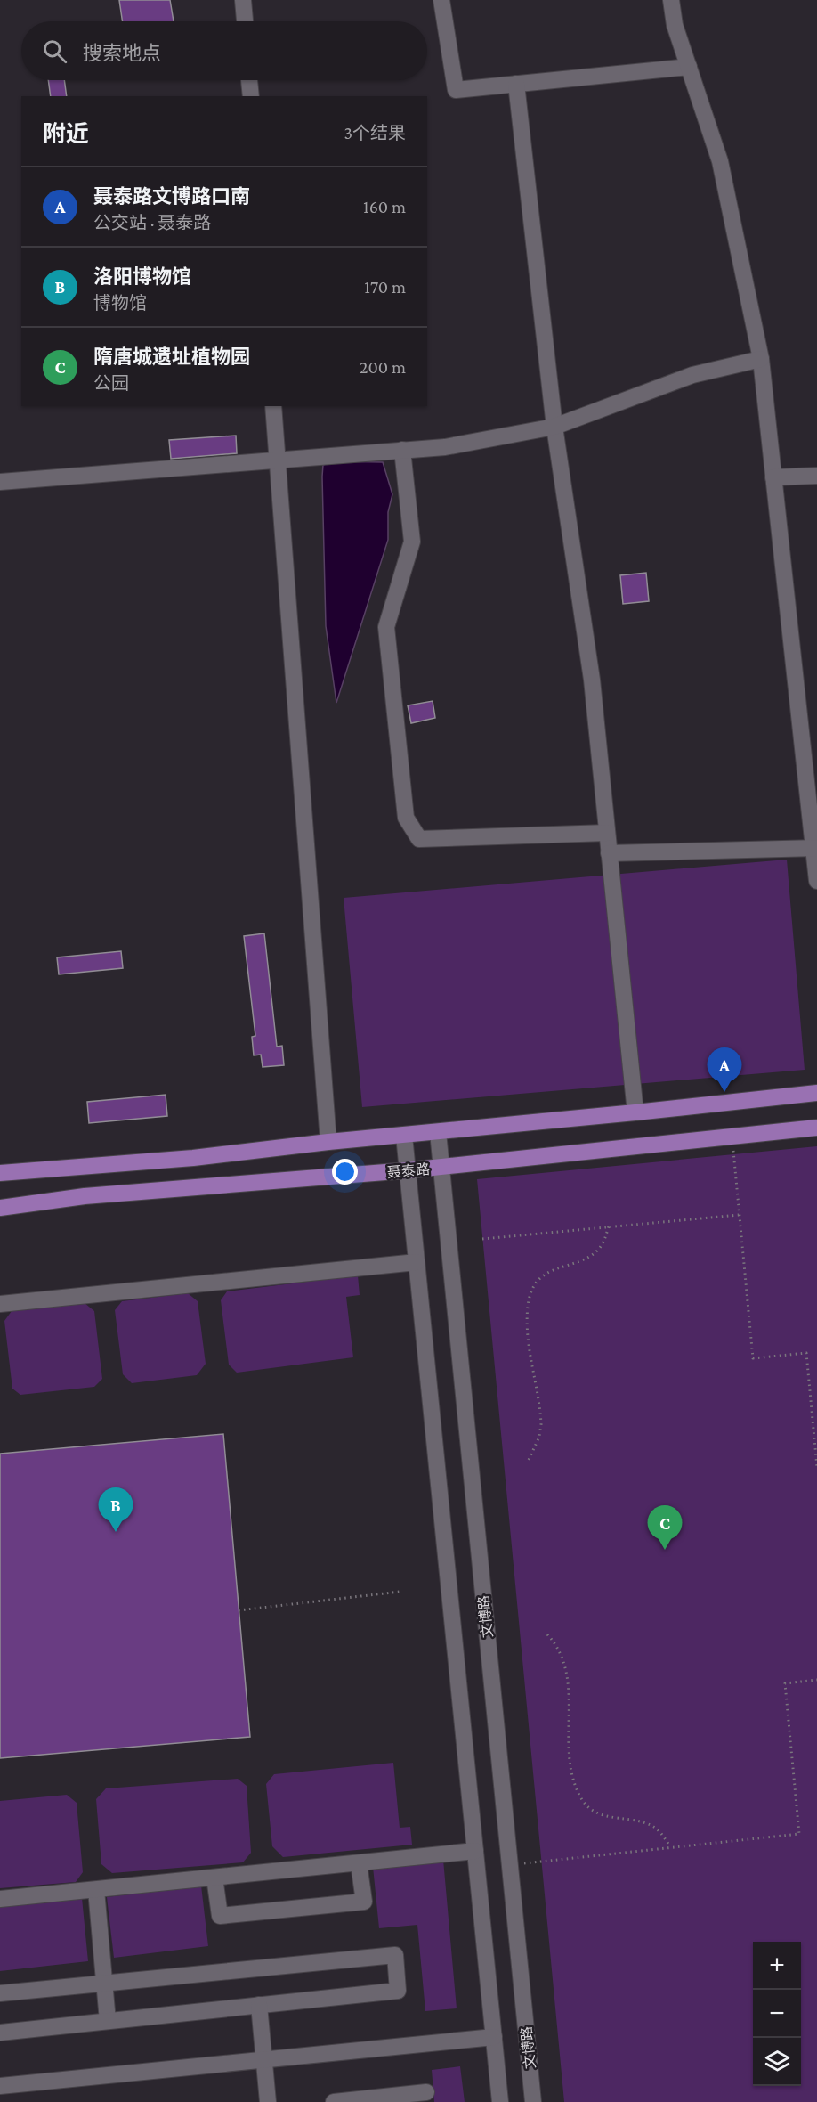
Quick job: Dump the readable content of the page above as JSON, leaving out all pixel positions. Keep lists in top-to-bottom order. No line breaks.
{"streets":{"main road":["聂泰路"],"street":["文博路"]},"crossings":[["聂泰路","文博路"]],"page":{"search":"搜索地点","heading":["附近","3个结果"],"list":[{"mark":"A","name":"聂泰路文博路口南","note":"公交站 · 聂泰路","value":"160 m"},{"mark":"B","name":"洛阳博物馆","note":"博物馆","value":"170 m"},{"mark":"C","name":"隋唐城遗址植物园","note":"公园","value":"200 m"}],"pins":["A","B","C"],"map_buttons":["+","−"]}}
